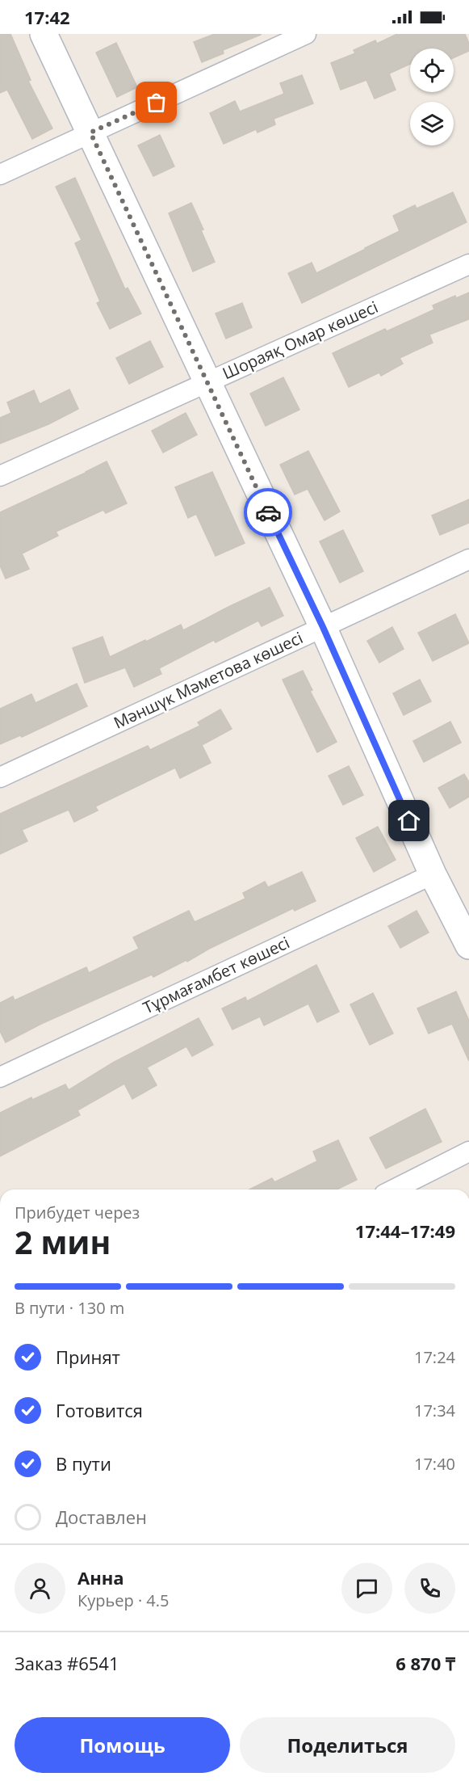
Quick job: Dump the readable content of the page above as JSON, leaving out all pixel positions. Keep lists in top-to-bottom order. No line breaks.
{"streets":{"street":["Шораяқ Омар көшесі","Мәншүк Мәметова көшесі","Тұрмағамбет көшесі"]},"page":{"status":"17:42","heading":["2 мин","Прибудет через","17:44–17:49"],"panel":["Анна","Курьер · 4.5","Заказ #6541","6 870 ₸"],"bar":"В пути · 130 m","list":[["Принят","17:24"],["Готовится","17:34"],["В пути","17:40"],"Доставлен"],"buttons":["Помощь","Поделиться"]}}
